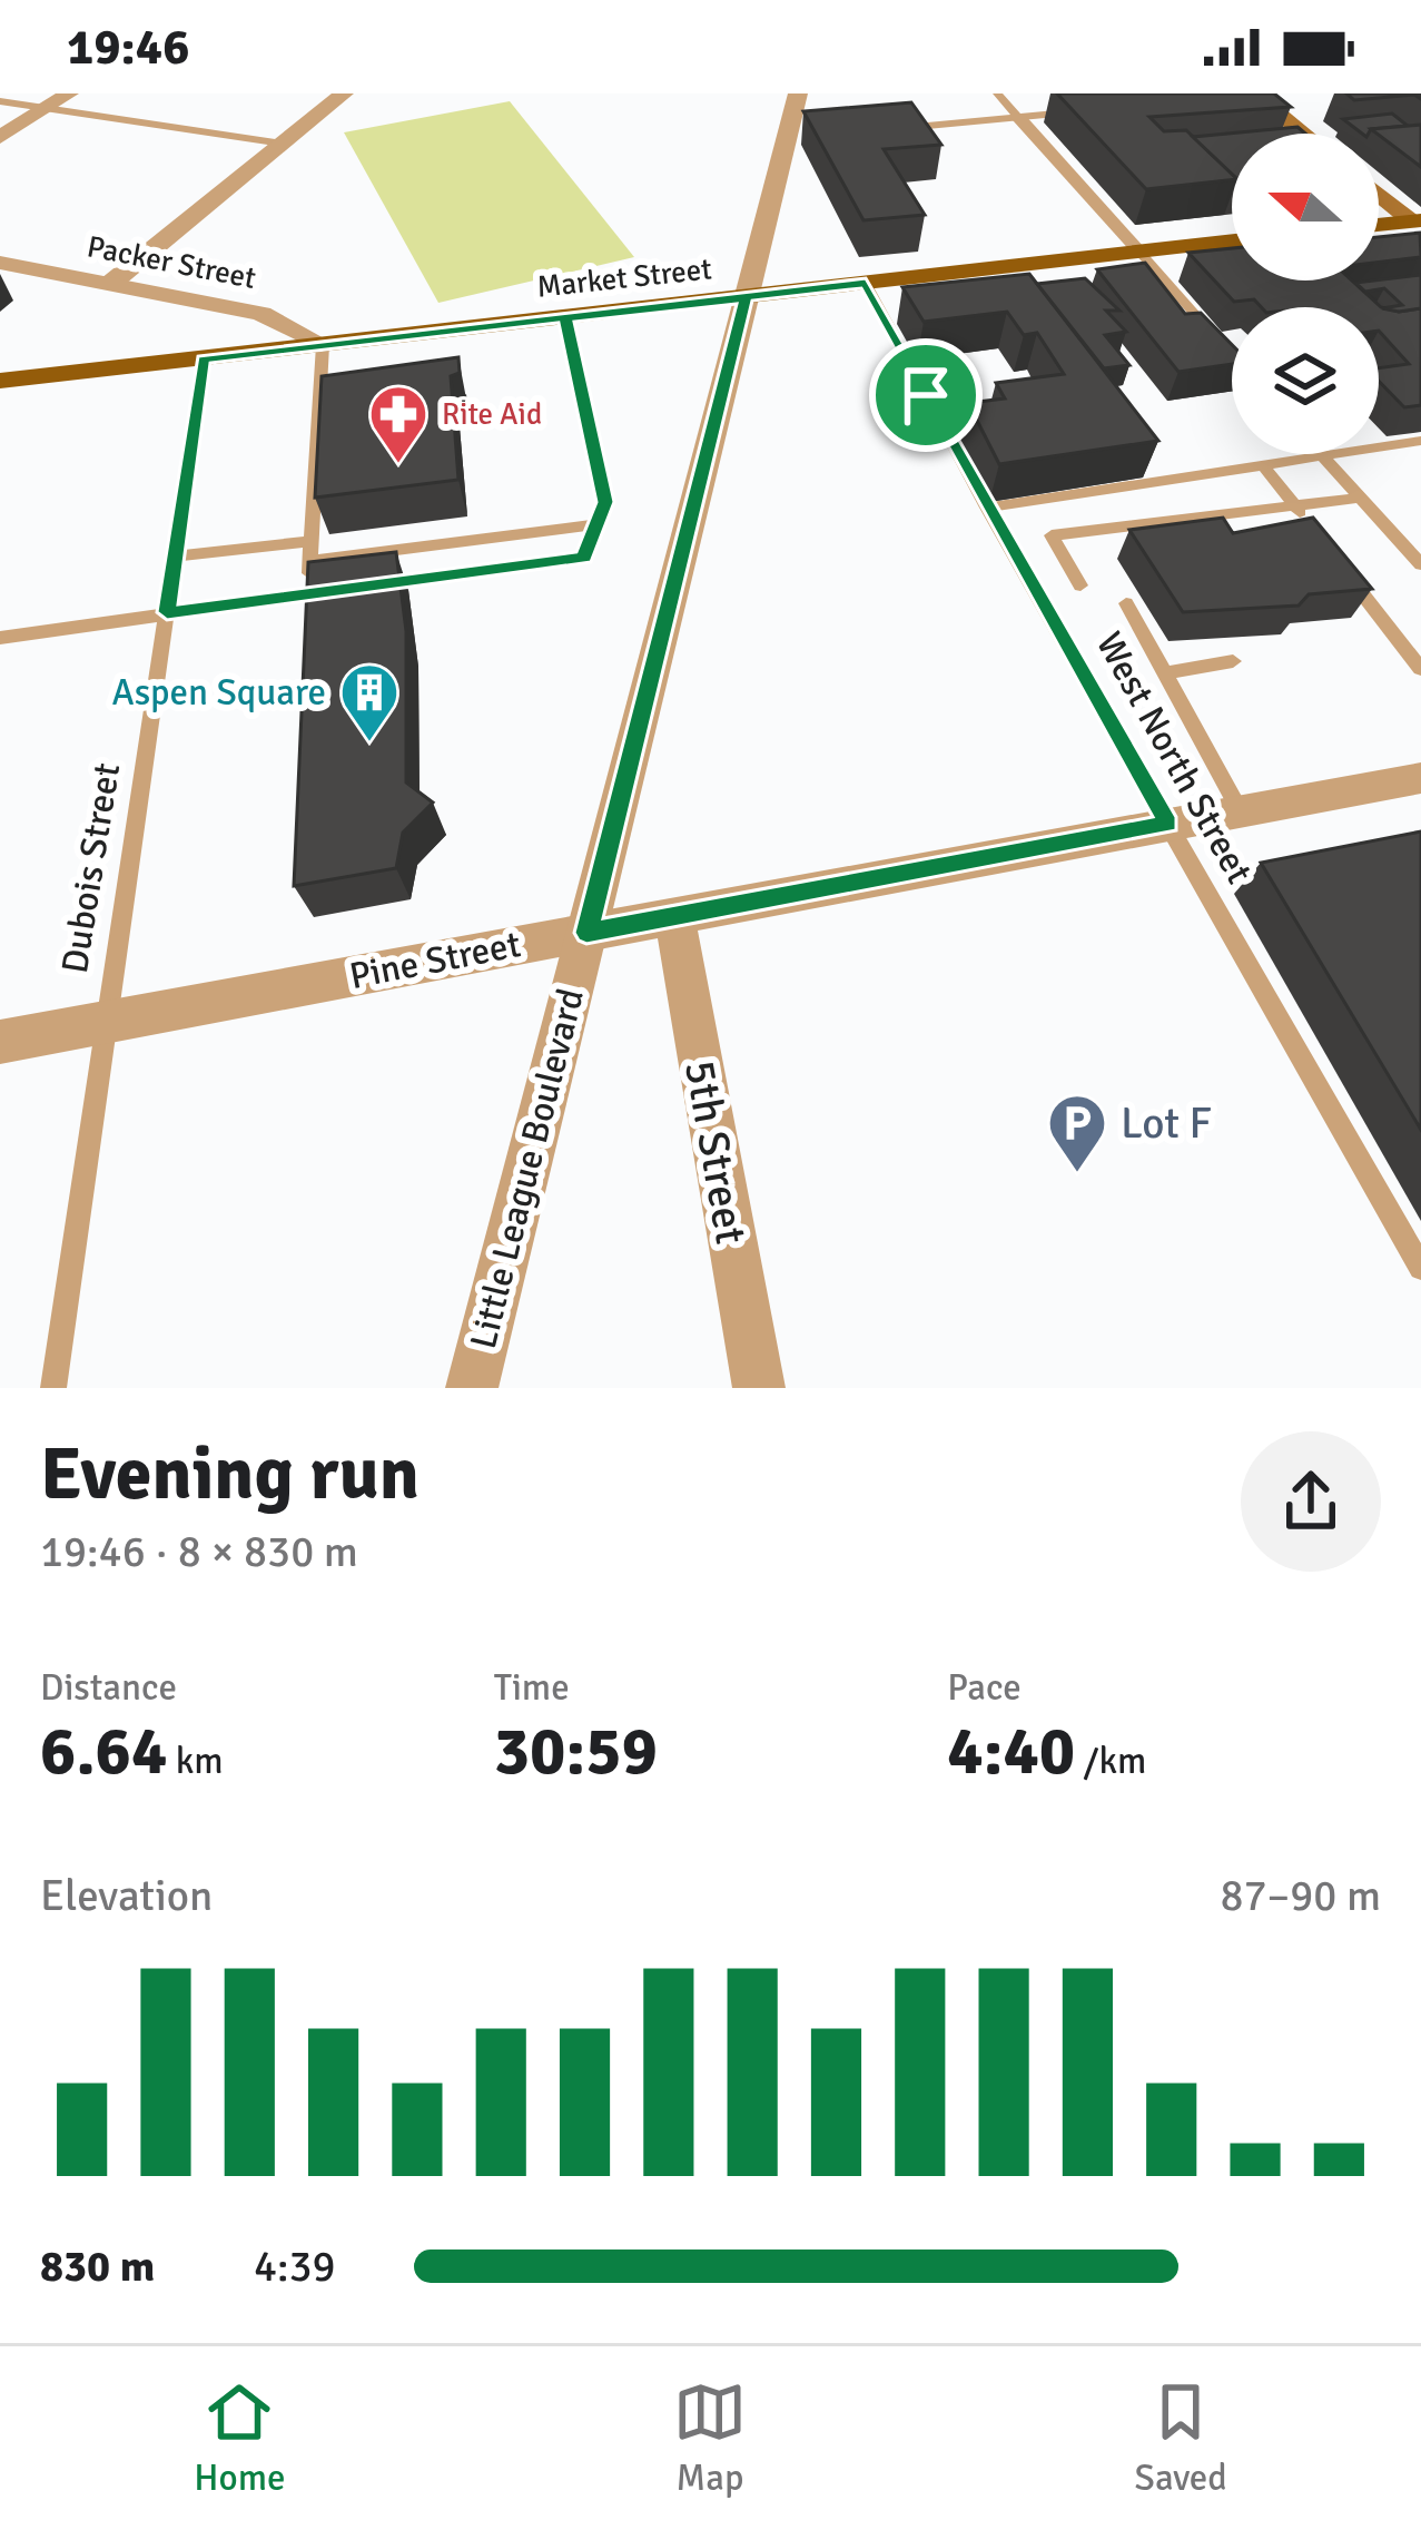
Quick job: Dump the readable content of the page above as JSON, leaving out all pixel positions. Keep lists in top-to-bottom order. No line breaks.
{"streets":{"main road":["Market Street"],"street":["Packer Street","Pine Street","5th Street","Little League Boulevard"],"lane":["West North Street","Dubois Street"]},"crossings":[["Packer Street","Market Street"],["Market Street","West North Street"],["Market Street","Dubois Street"],["Market Street","Little League Boulevard"],["West North Street","Pine Street"],["Dubois Street","Pine Street"],["Pine Street","5th Street"],["Pine Street","Little League Boulevard"]],"places":{"pharmacy":["Rite Aid"],"building":["Aspen Square"],"parking":["Lot F"]},"north":"left","page":{"status":"19:46","heading":["Evening run","19:46 · 8 × 830 m"],"stats":[["Distance","6.64 km"],["Time","30:59"],["Pace","4:40 /km"]],"chart":["Elevation","87–90 m"],"list":[{"name":"830 m","note":"4:39"}],"tabs":["Home","Map","Saved"]}}
